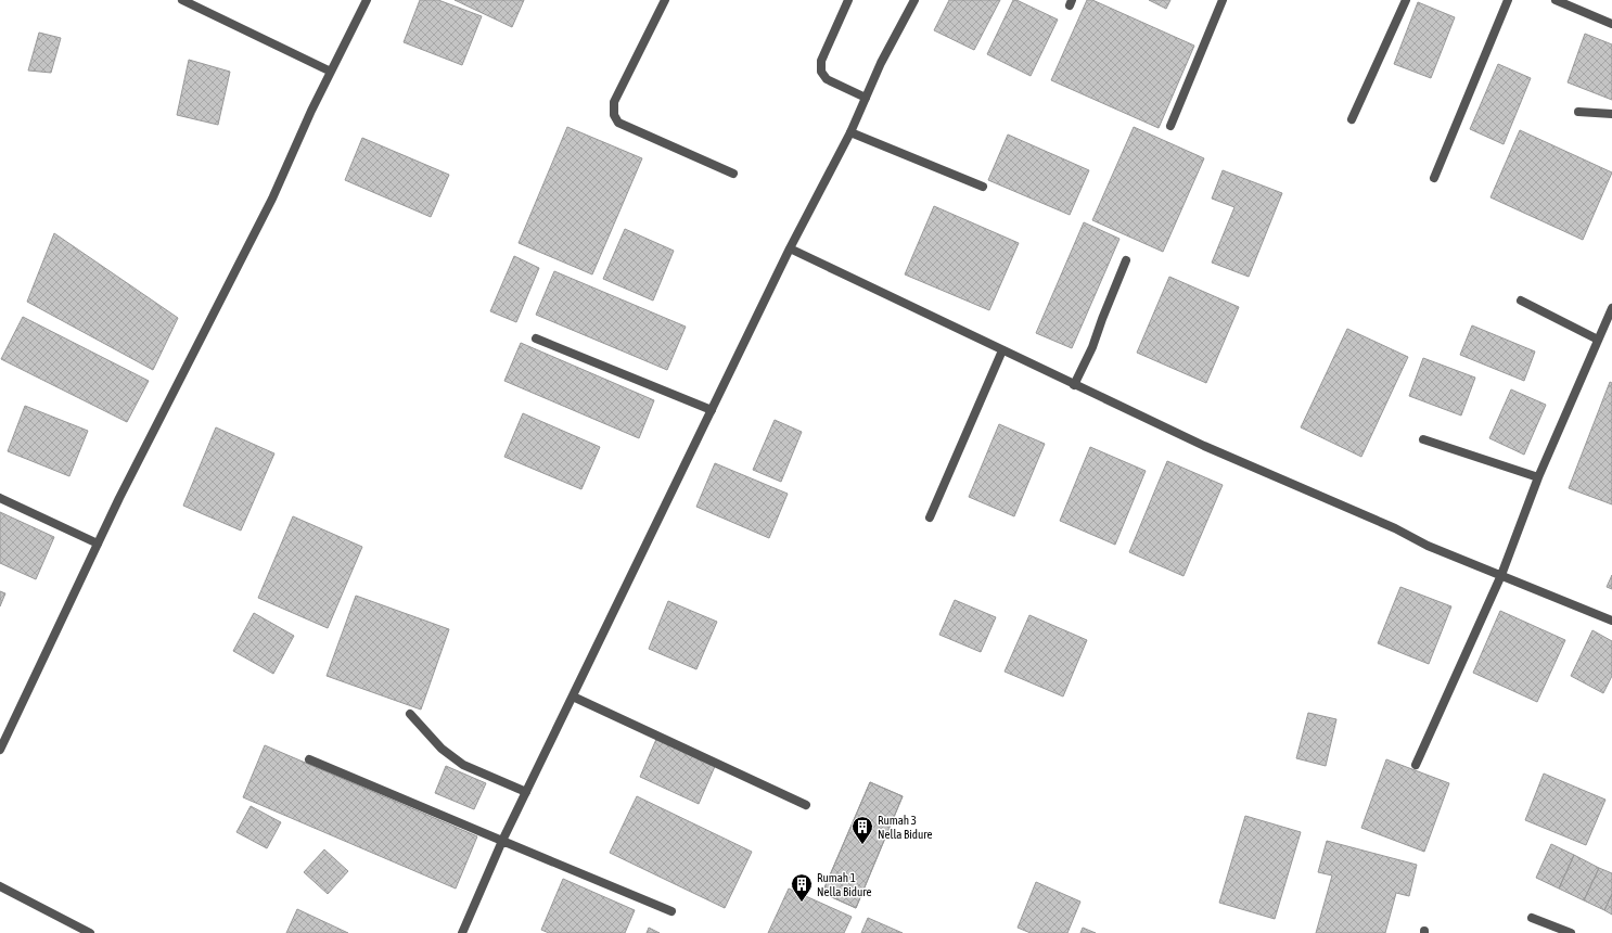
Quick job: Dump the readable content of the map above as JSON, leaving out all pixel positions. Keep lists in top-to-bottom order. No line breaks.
{"places":{"building":["Rumah 3 Nella Bidure","Rumah 1 Nella Bidure"]}}
